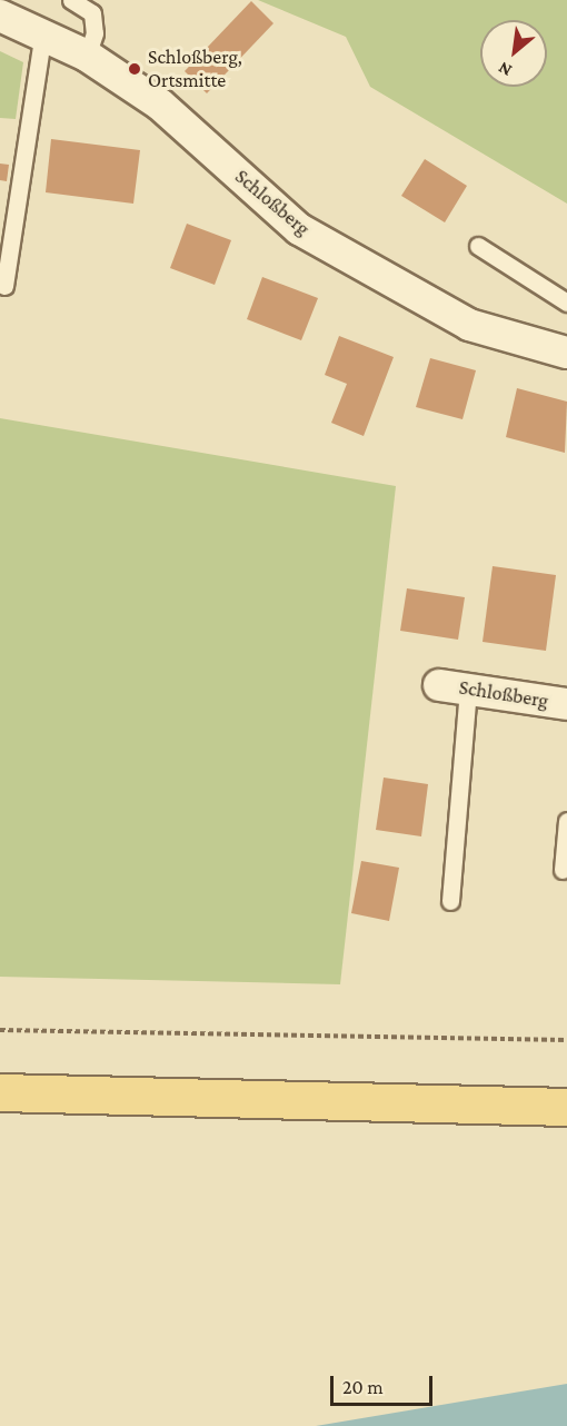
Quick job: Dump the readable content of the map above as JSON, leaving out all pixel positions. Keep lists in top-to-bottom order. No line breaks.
{"streets":{"street":["Schloßberg"]},"places":["Schloßberg, Ortsmitte"],"scale_bar":"20 m","north":"bottom left"}
